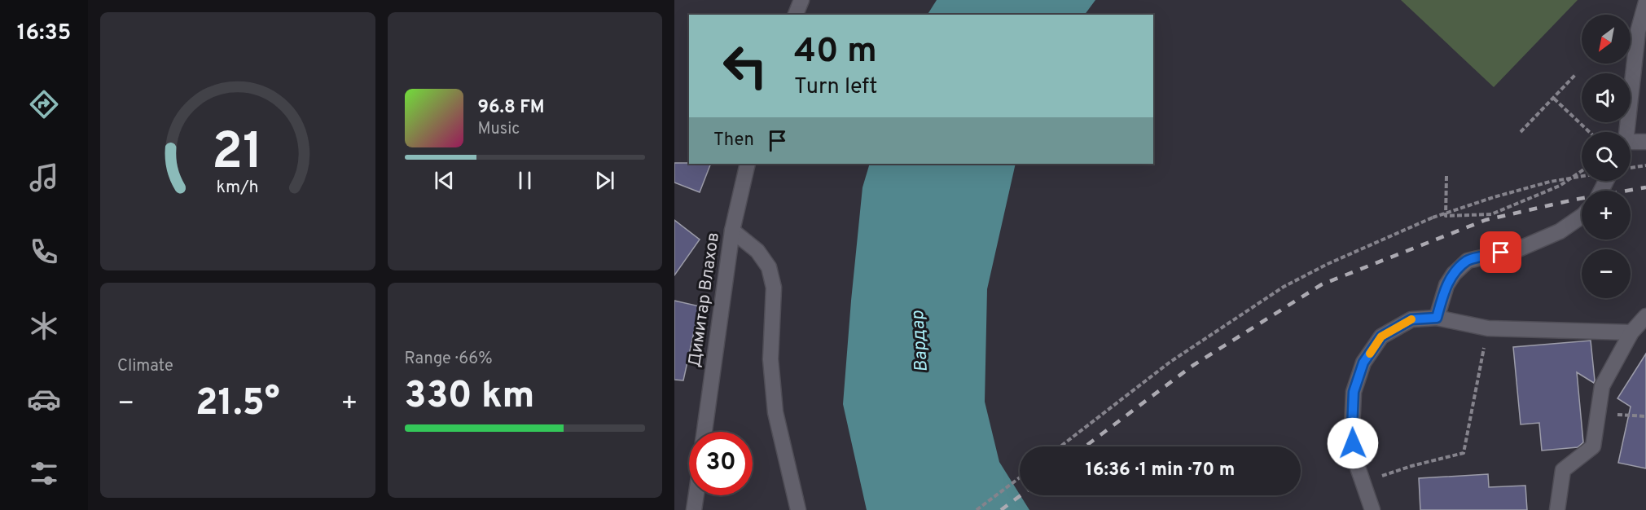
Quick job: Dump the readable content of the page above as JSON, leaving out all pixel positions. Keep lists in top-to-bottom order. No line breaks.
{"streets":{"street":["Димитар Влахов"]},"water":["Вардар"],"north":"bottom left","page":{"tabs":"16:35","map_buttons":["+","−"],"turn":["40 m","Turn left"],"song":["96.8 FM","Music"],"then":"Then","tile":["Climate",["Range · 66%","330 km"]],"heat":["−","21.5°","+"],"limit":"30","trip":"16:36 · 1 min · 70 m","gauge":["21","km/h"]}}
